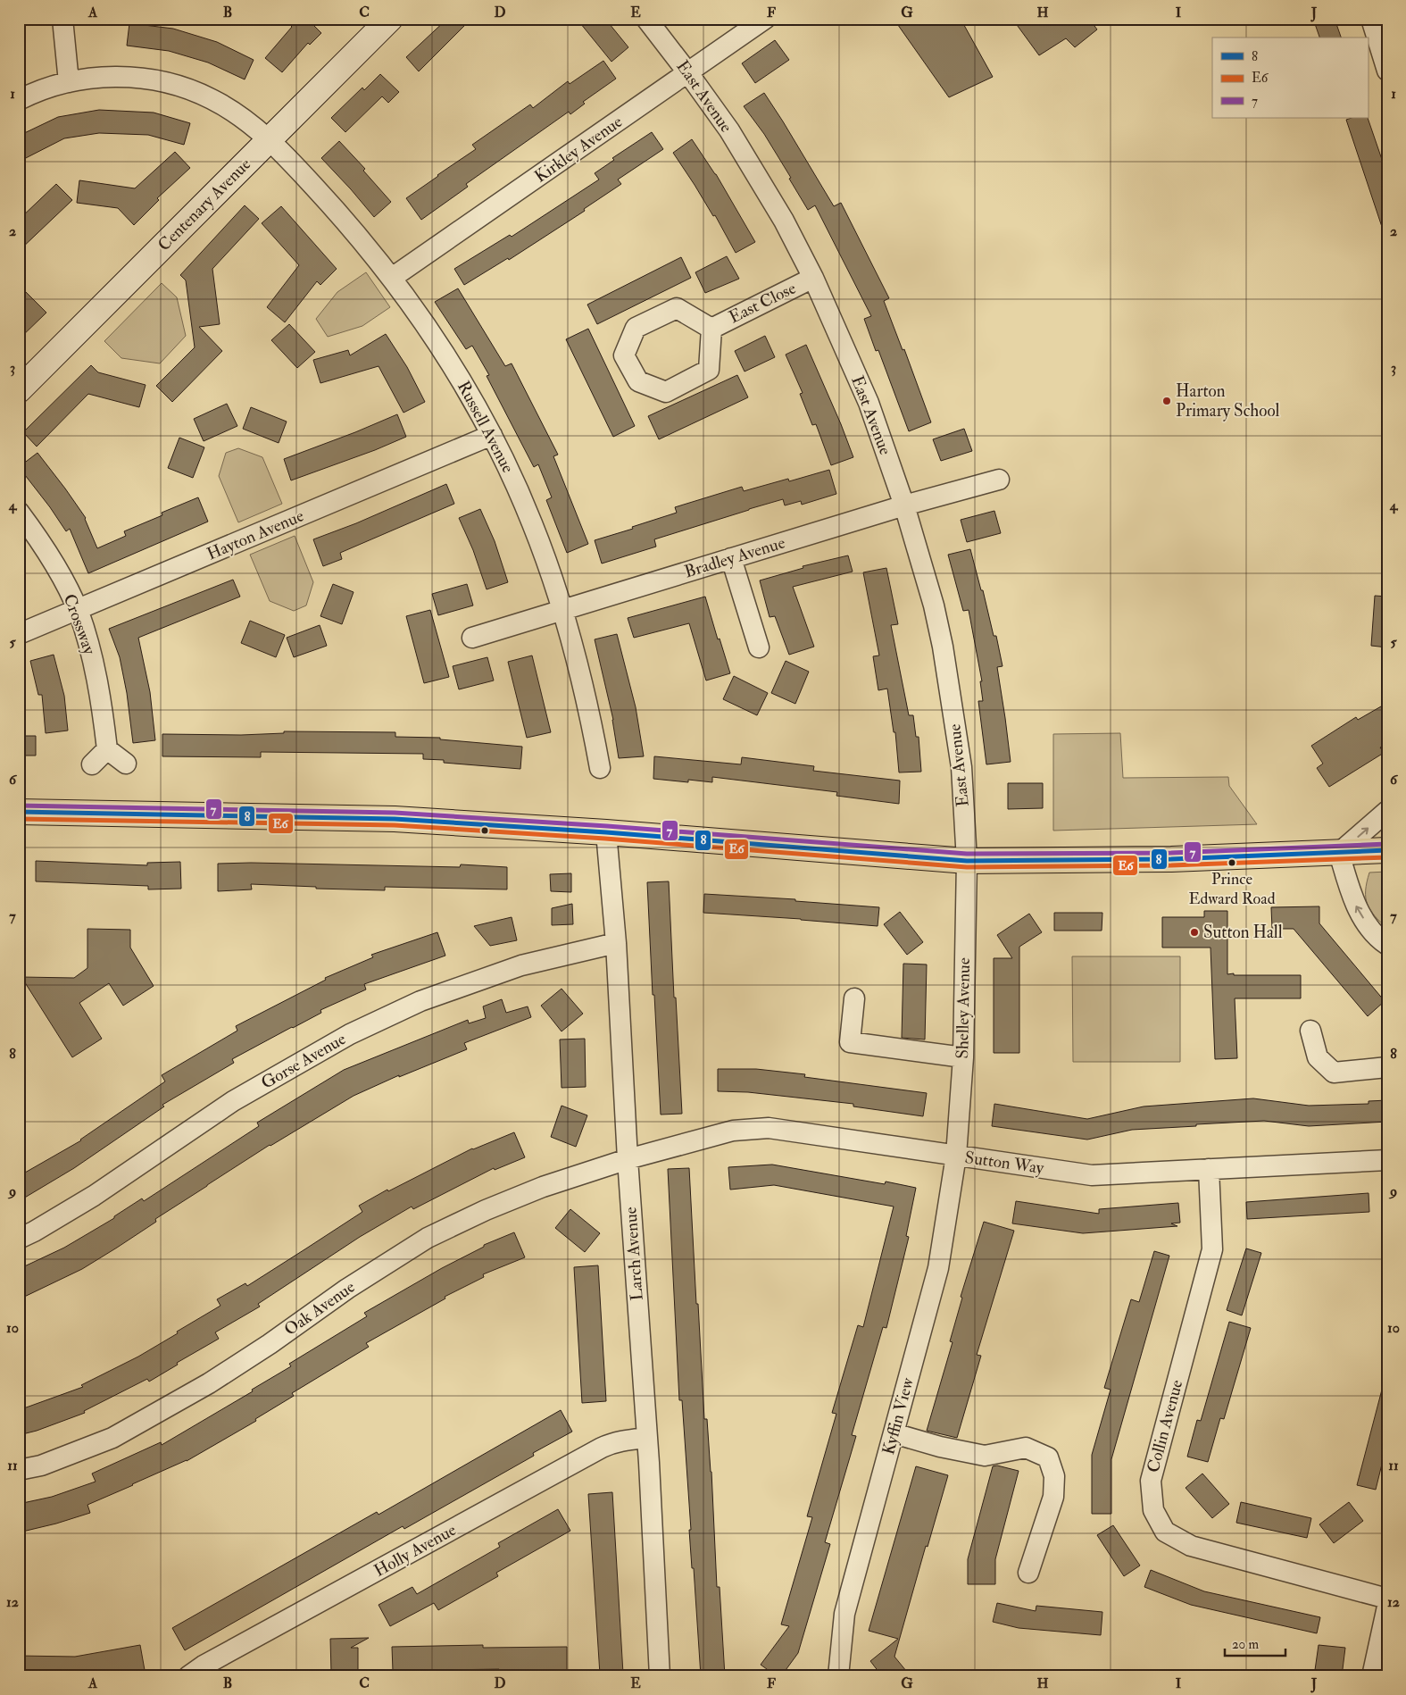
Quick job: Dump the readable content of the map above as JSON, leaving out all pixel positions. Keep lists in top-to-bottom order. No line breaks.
{"streets":{"street":["East Avenue","Kirkley Avenue","Centenary Avenue","East Close","Russell Avenue","Hayton Avenue","Bradley Avenue","Crossway","Shelley Avenue","Gorse Avenue","Sutton Way","Larch Avenue","Oak Avenue","Kyffin View","Collin Avenue","Holly Avenue"]},"crossings":[["East Avenue","Kirkley Avenue"],["East Avenue","East Close"],["East Avenue","Bradley Avenue"],["East Avenue","Shelley Avenue"],["Kirkley Avenue","Russell Avenue"],["Centenary Avenue","Russell Avenue"],["Russell Avenue","Hayton Avenue"],["Russell Avenue","Bradley Avenue"],["Hayton Avenue","Crossway"],["Shelley Avenue","Sutton Way"],["Shelley Avenue","Kyffin View"],["Gorse Avenue","Larch Avenue"],["Sutton Way","Larch Avenue"],["Sutton Way","Oak Avenue"],["Sutton Way","Kyffin View"],["Sutton Way","Collin Avenue"],["Larch Avenue","Oak Avenue"],["Larch Avenue","Holly Avenue"]],"places":["Harton Primary School","Prince Edward Road","Sutton Hall"],"lines":["transit line 7","transit line 8","transit line E6"],"legend":["8","E6","7"],"scale_bar":"20 m","grid":{"columns":["A","B","C","D","E","F","G","H","I","J"],"rows":["1","2","3","4","5","6","7","8","9","10","11","12"]}}
